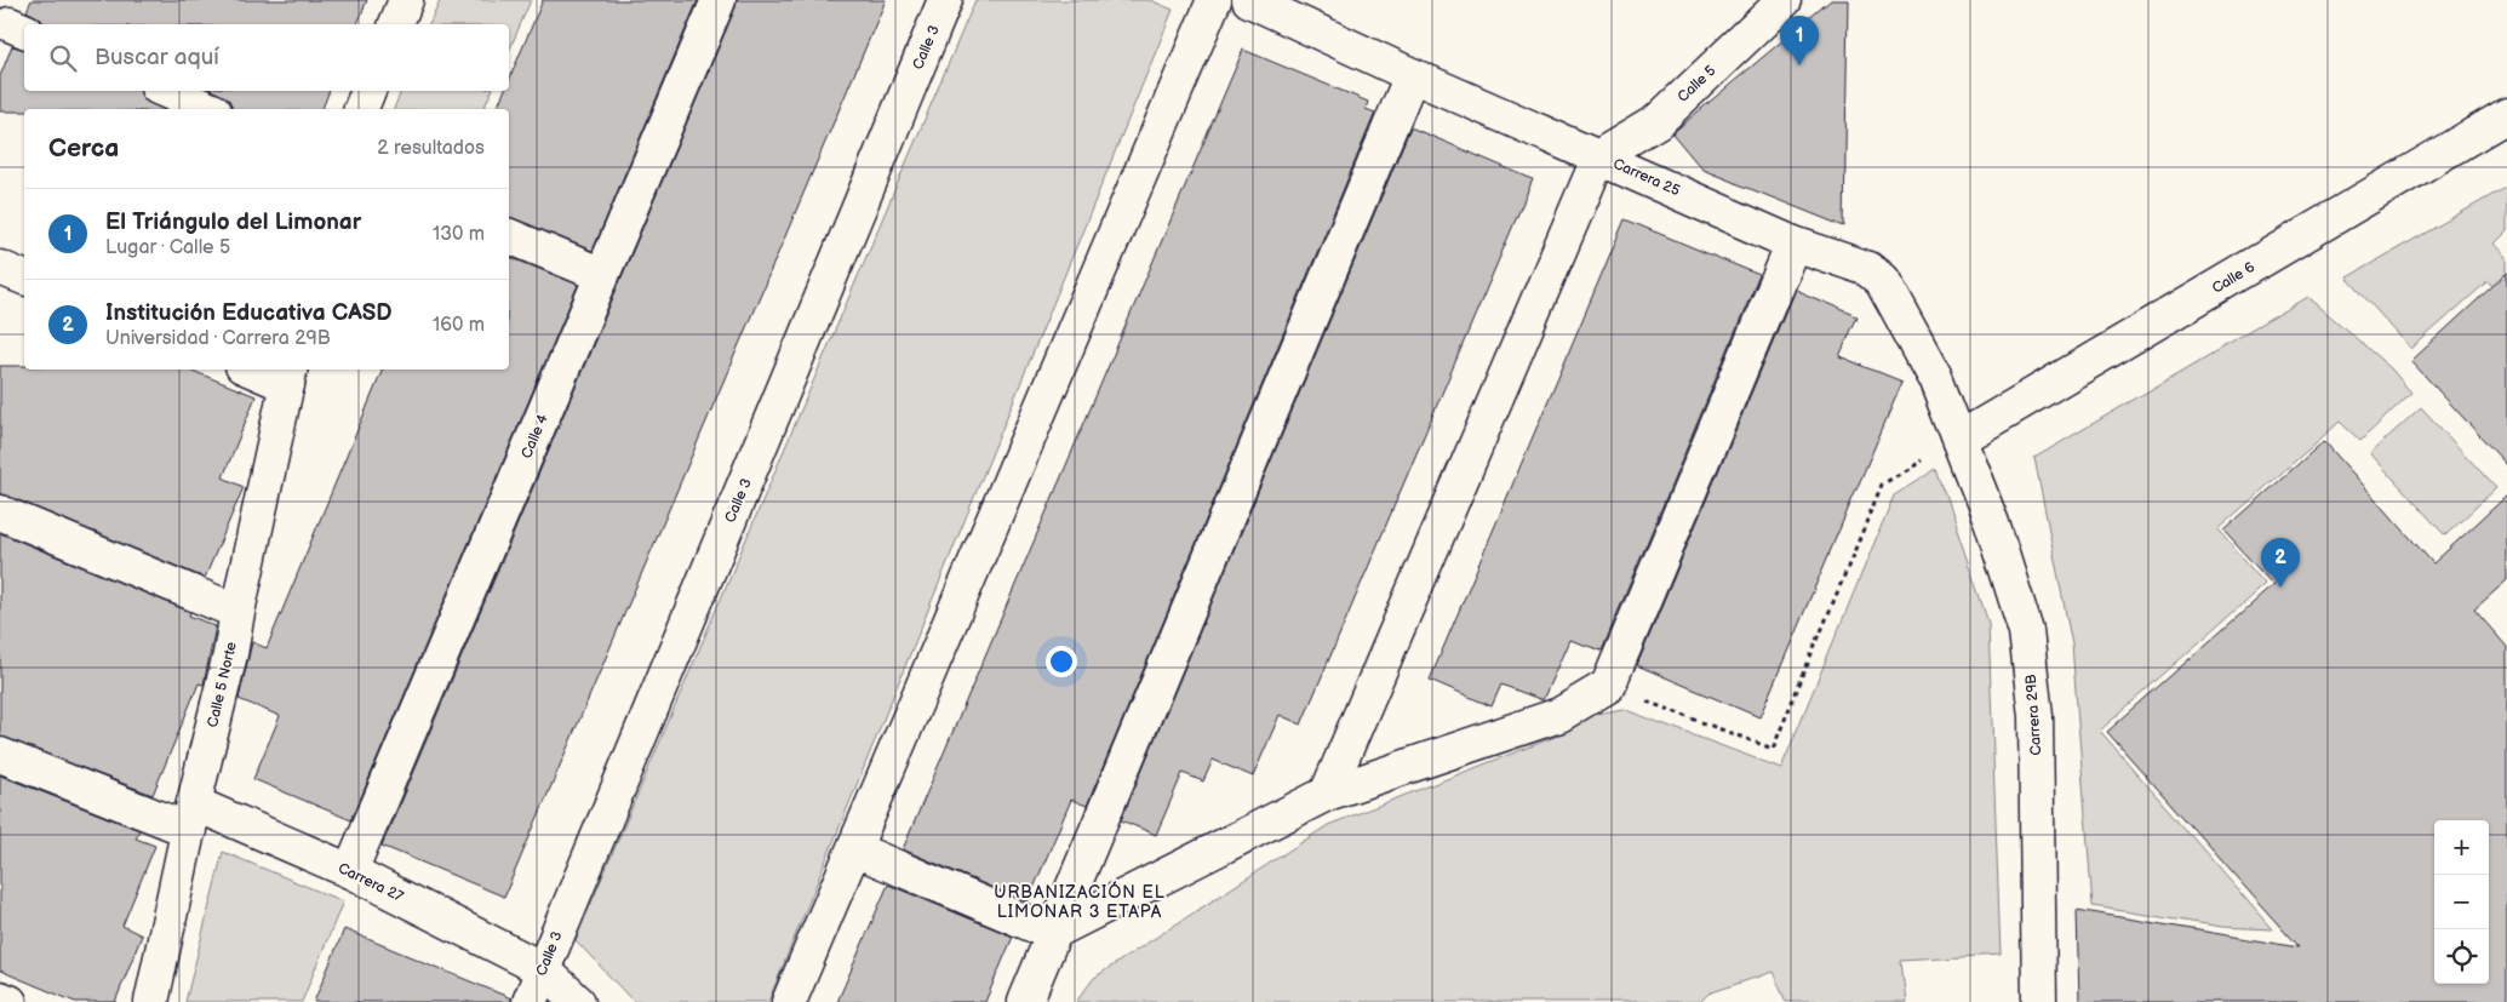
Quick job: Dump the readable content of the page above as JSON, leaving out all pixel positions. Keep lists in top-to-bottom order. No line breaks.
{"streets":{"street":["Calle 3","Calle 5","Carrera 25","Calle 6","Calle 4","Calle 5 Norte","Carrera 29B","Carrera 27"]},"crossings":[["Calle 3","Carrera 27"],["Calle 5","Carrera 25"],["Carrera 25","Calle 6"],["Carrera 25","Carrera 29B"],["Calle 6","Carrera 29B"],["Calle 4","Carrera 27"],["Calle 5 Norte","Carrera 27"]],"districts":["URBANIZACIÓN EL LIMONAR 3 ETAPA"],"page":{"pins":["1","2"],"search":"Buscar aquí","heading":["Cerca","2 resultados"],"list":[{"mark":"1","name":"El Triángulo del Limonar","note":"Lugar · Calle 5","value":"130 m"},{"mark":"2","name":"Institución Educativa CASD","note":"Universidad · Carrera 29B","value":"160 m"}],"map_buttons":["+","−"]}}
